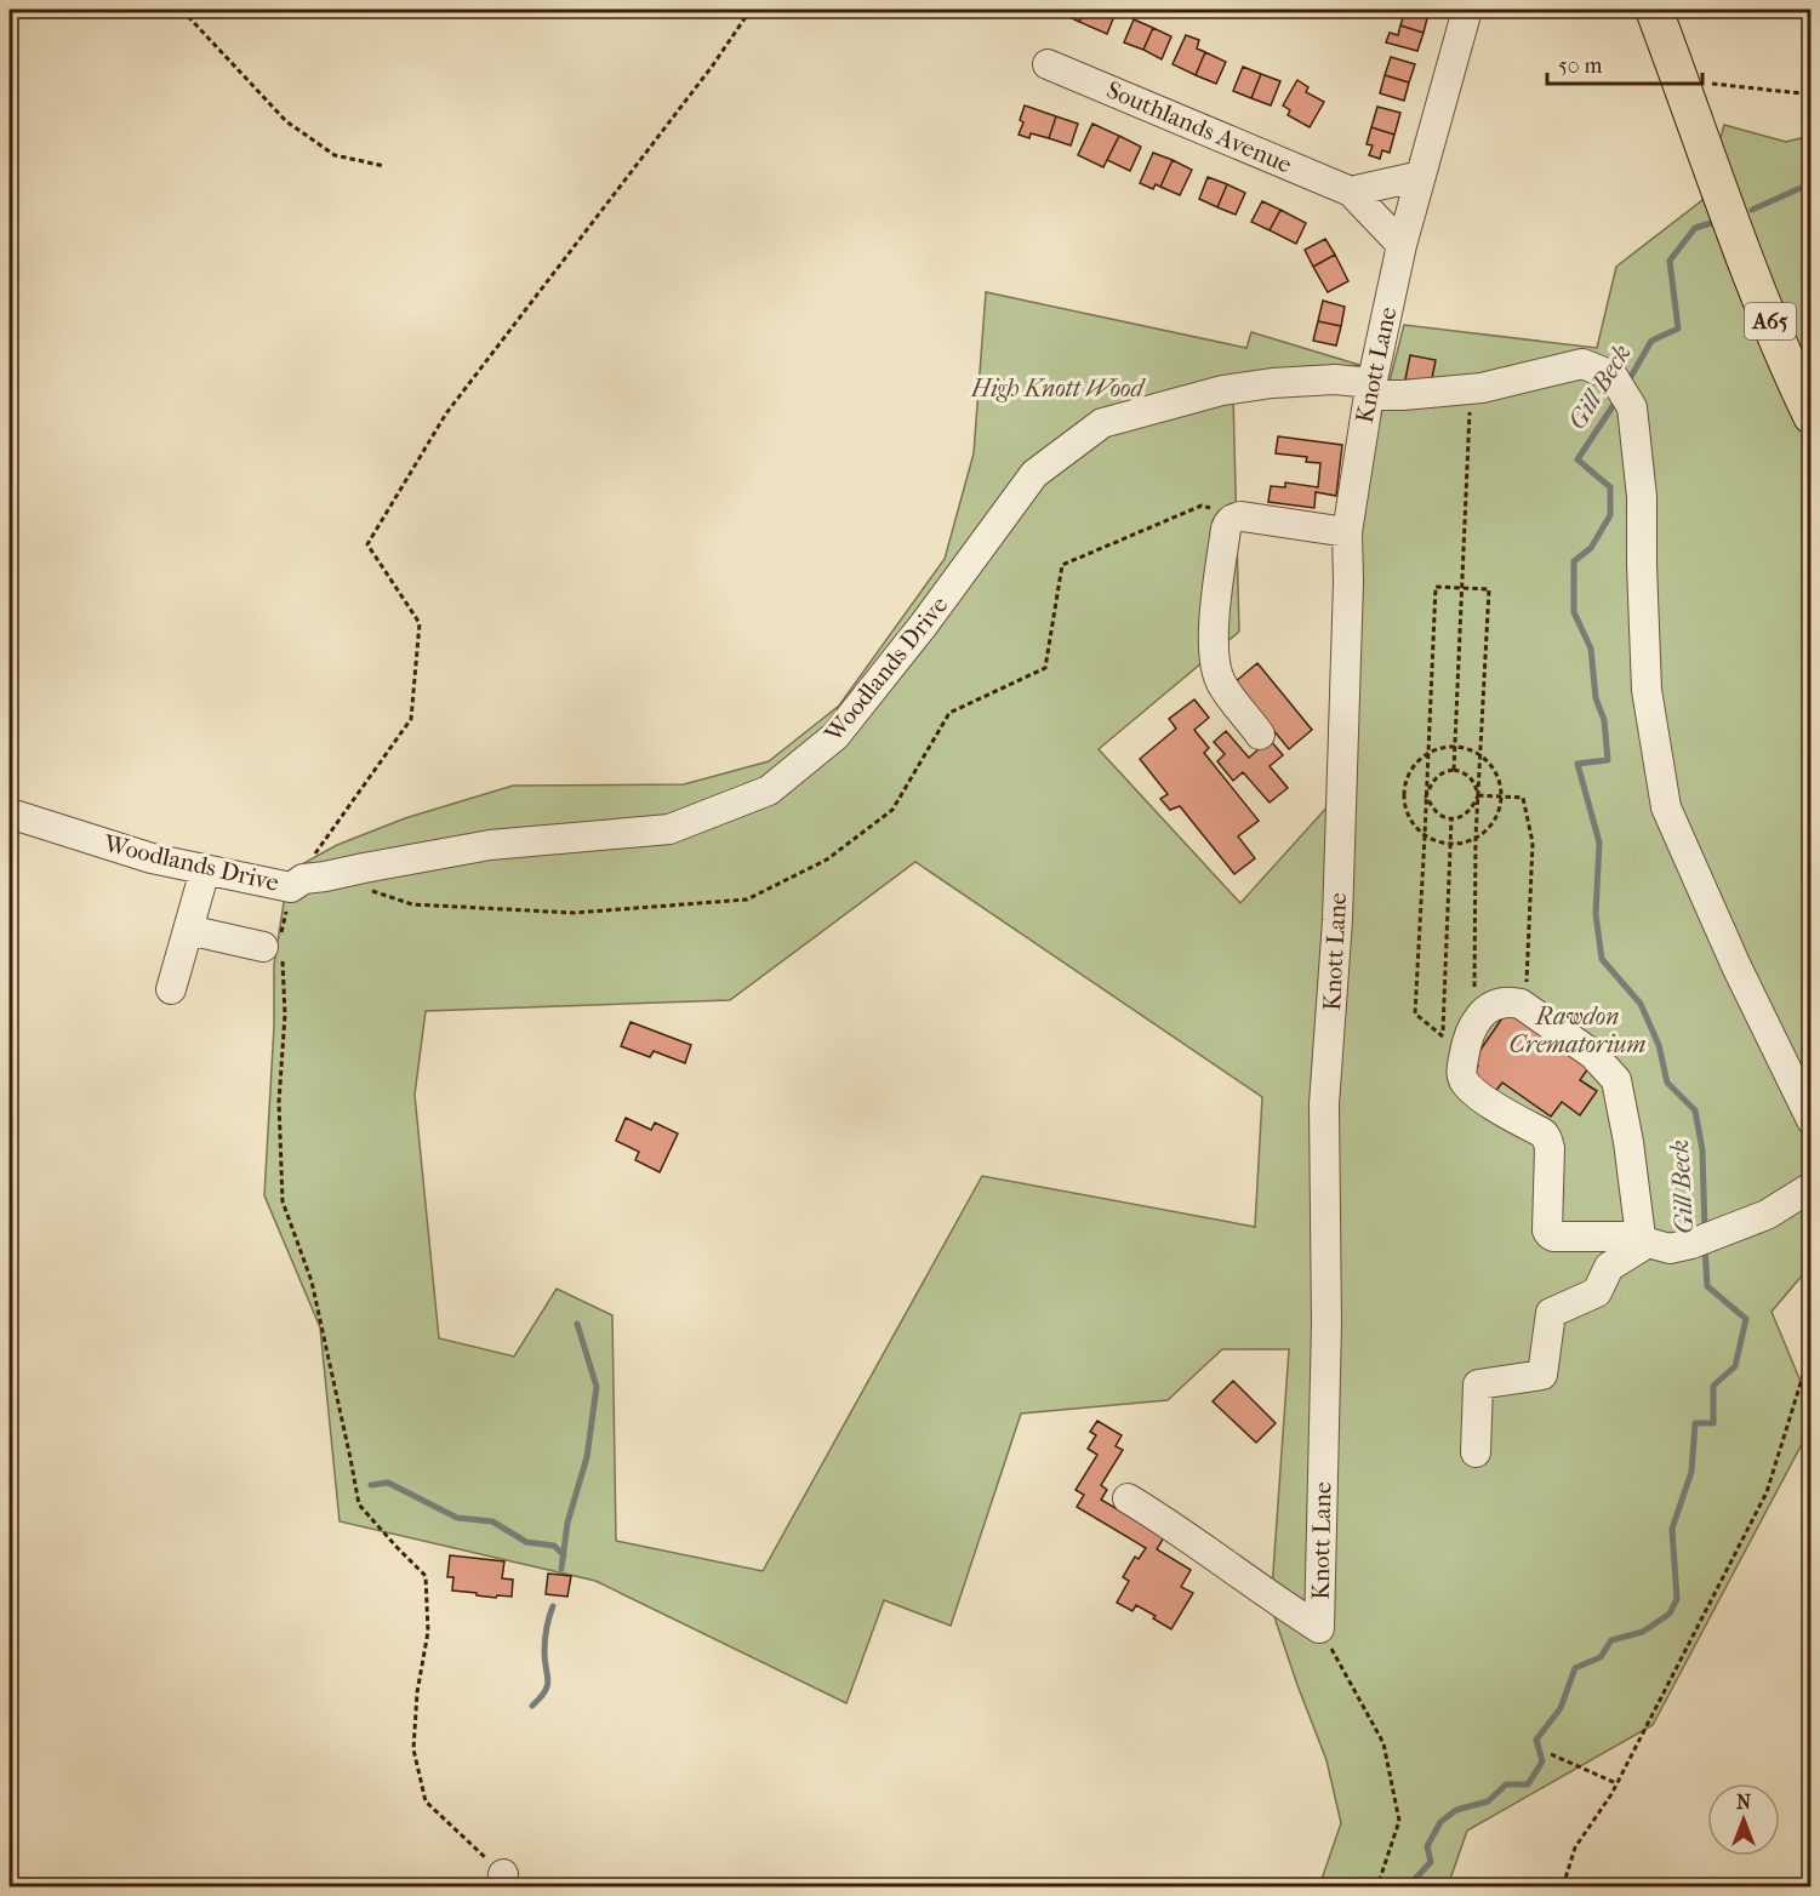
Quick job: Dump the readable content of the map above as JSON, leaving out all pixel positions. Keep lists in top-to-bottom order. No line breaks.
{"streets":{"main road":["A65"],"street":["Southlands Avenue","Knott Lane","Woodlands Drive"]},"crossings":[["Southlands Avenue","Knott Lane"],["Knott Lane","Woodlands Drive"]],"water":["Gill Beck"],"parks":["High Knott Wood","Rawdon Crematorium"],"scale_bar":"50 m","north":"top"}
